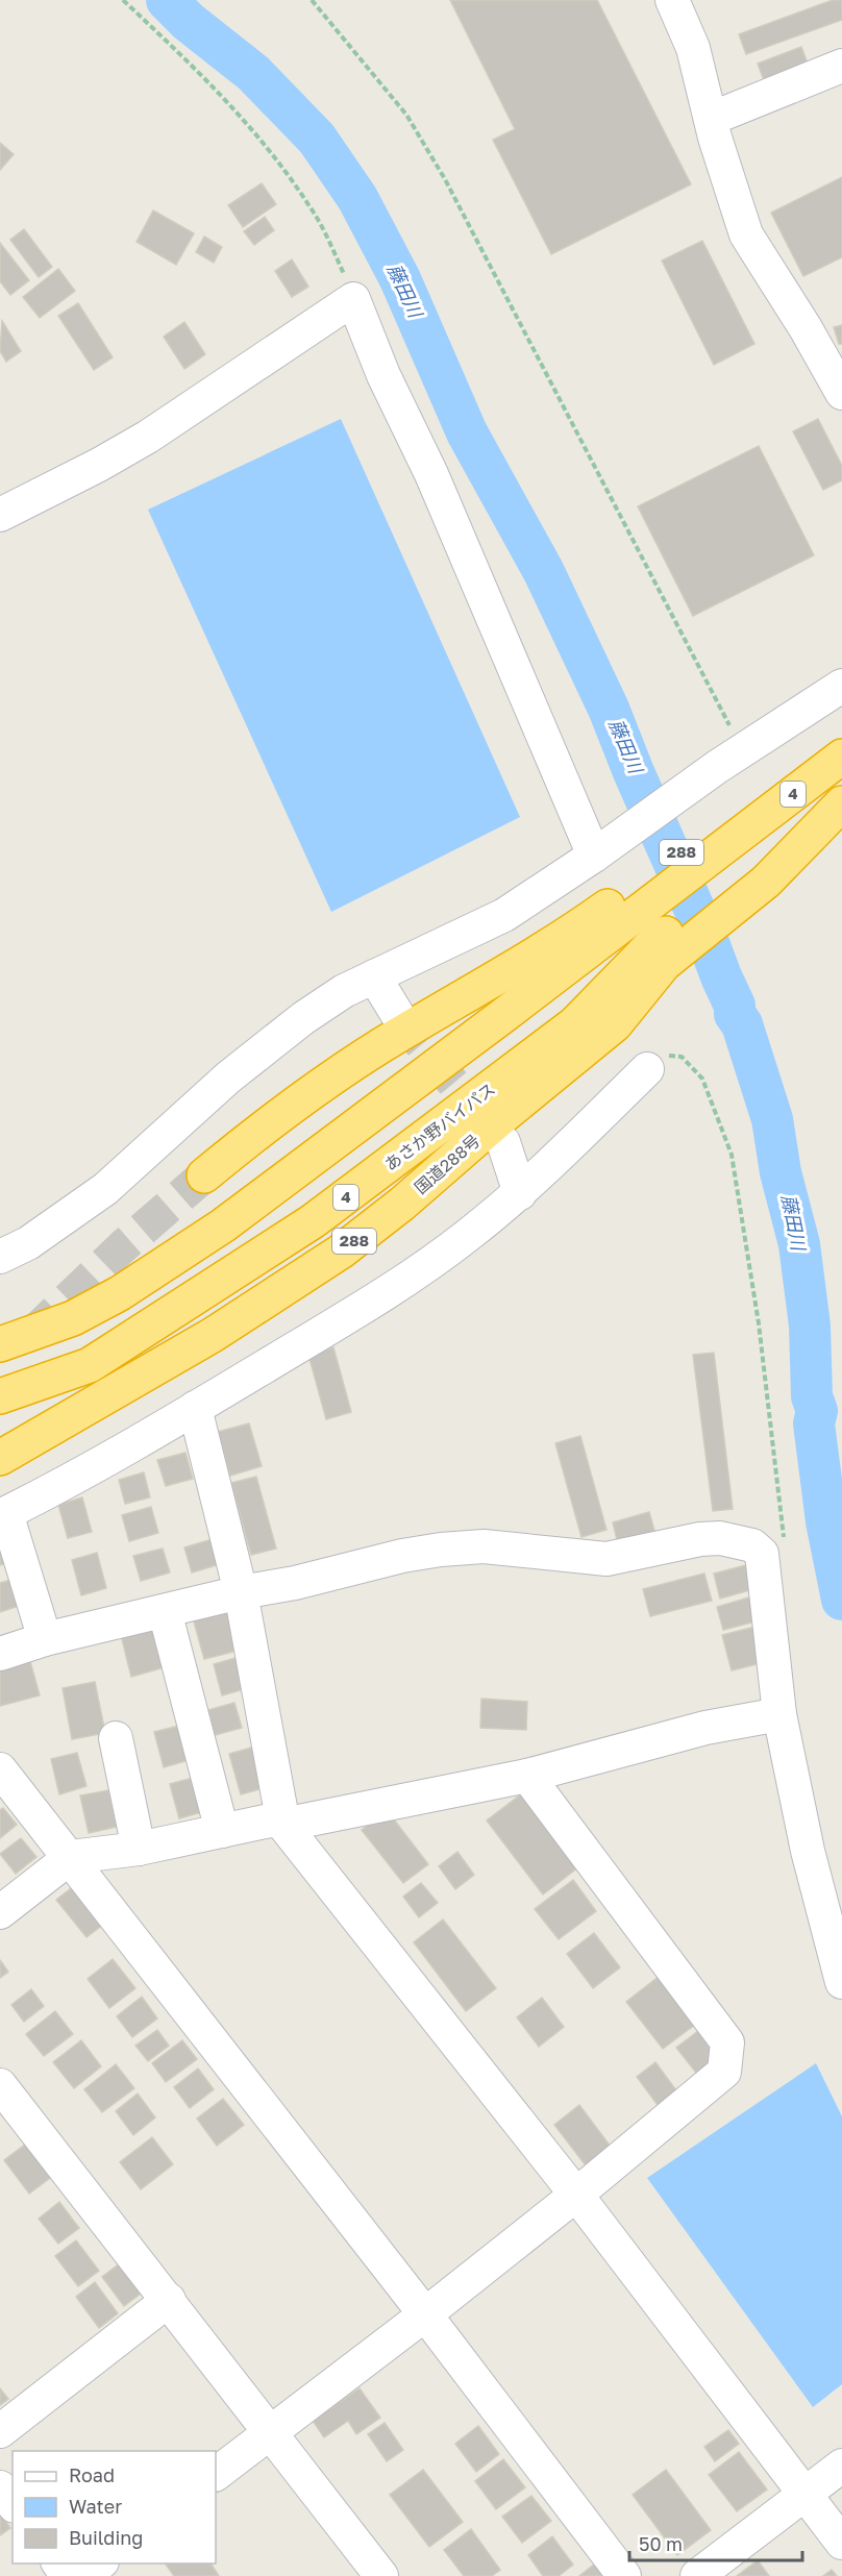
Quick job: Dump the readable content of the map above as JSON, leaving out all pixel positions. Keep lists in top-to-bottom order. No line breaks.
{"streets":{"highway":["4","288","あさか野バイパス","国道288号"]},"crossings":[["あさか野バイパス","国道288号"]],"water":["藤田川"],"legend":["Road","Water","Building"],"scale_bar":"50 m"}
